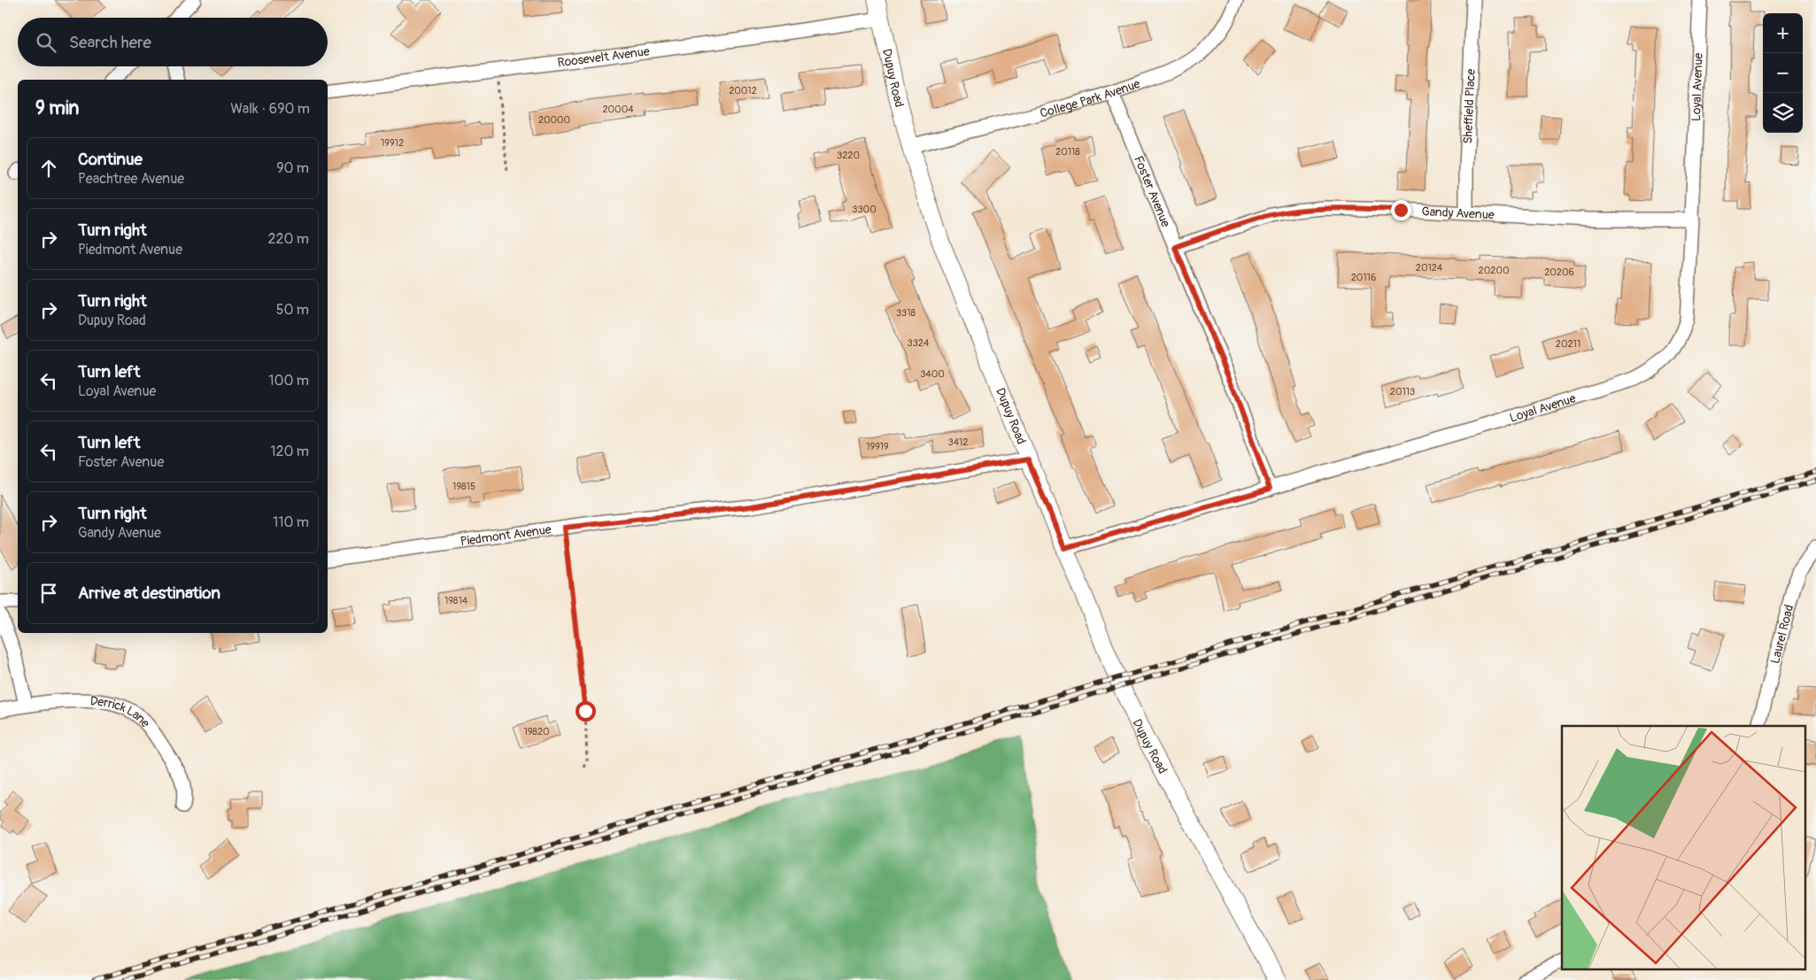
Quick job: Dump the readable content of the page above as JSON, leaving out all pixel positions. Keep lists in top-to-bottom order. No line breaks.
{"streets":{"street":["Roosevelt Avenue","Dupuy Road","Loyal Avenue","College Park Avenue","Sheffield Place","Foster Avenue","Gandy Avenue","Piedmont Avenue","Laurel Road","Derrick Lane"]},"crossings":[["Roosevelt Avenue","Dupuy Road"],["Dupuy Road","Loyal Avenue"],["Dupuy Road","College Park Avenue"],["Dupuy Road","Piedmont Avenue"],["Loyal Avenue","Foster Avenue"],["Loyal Avenue","Gandy Avenue"],["College Park Avenue","Foster Avenue"],["Sheffield Place","Gandy Avenue"],["Foster Avenue","Gandy Avenue"]],"house_numbers":["20012","20004","20000","19912","20118","3220","3300","20124","20200","20206","20116","3318","3324","20211","3400","20113","3412","19919","19815","19814","19820"],"page":{"map_buttons":["+","−"],"search":"Search here","heading":["9 min","Walk · 690 m"],"list":[["Continue","Peachtree Avenue","90 m"],["Turn right","Piedmont Avenue","220 m"],["Turn right","Dupuy Road","50 m"],["Turn left","Loyal Avenue","100 m"],["Turn left","Foster Avenue","120 m"],["Turn right","Gandy Avenue","110 m"],"Arrive at destination"]}}
